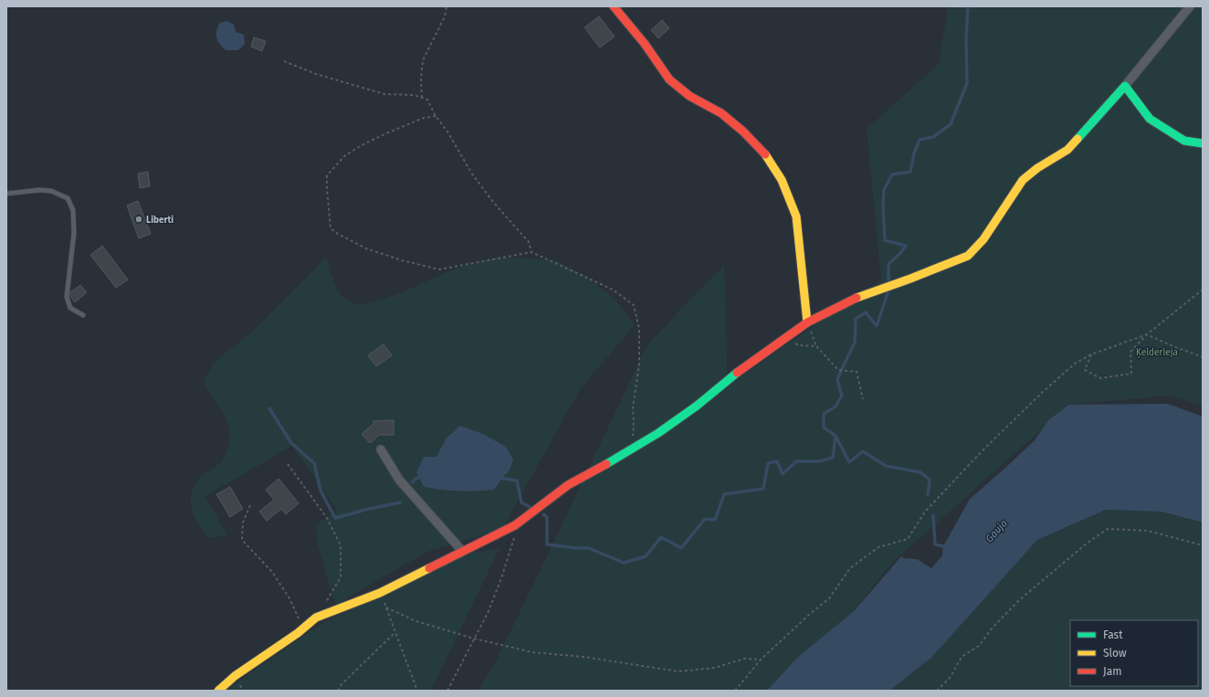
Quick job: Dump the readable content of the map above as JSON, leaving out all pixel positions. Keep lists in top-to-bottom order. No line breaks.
{"water":["Gauja"],"parks":["Ķelderleja"],"places":["Liberti"],"legend":["Fast","Slow","Jam"]}
